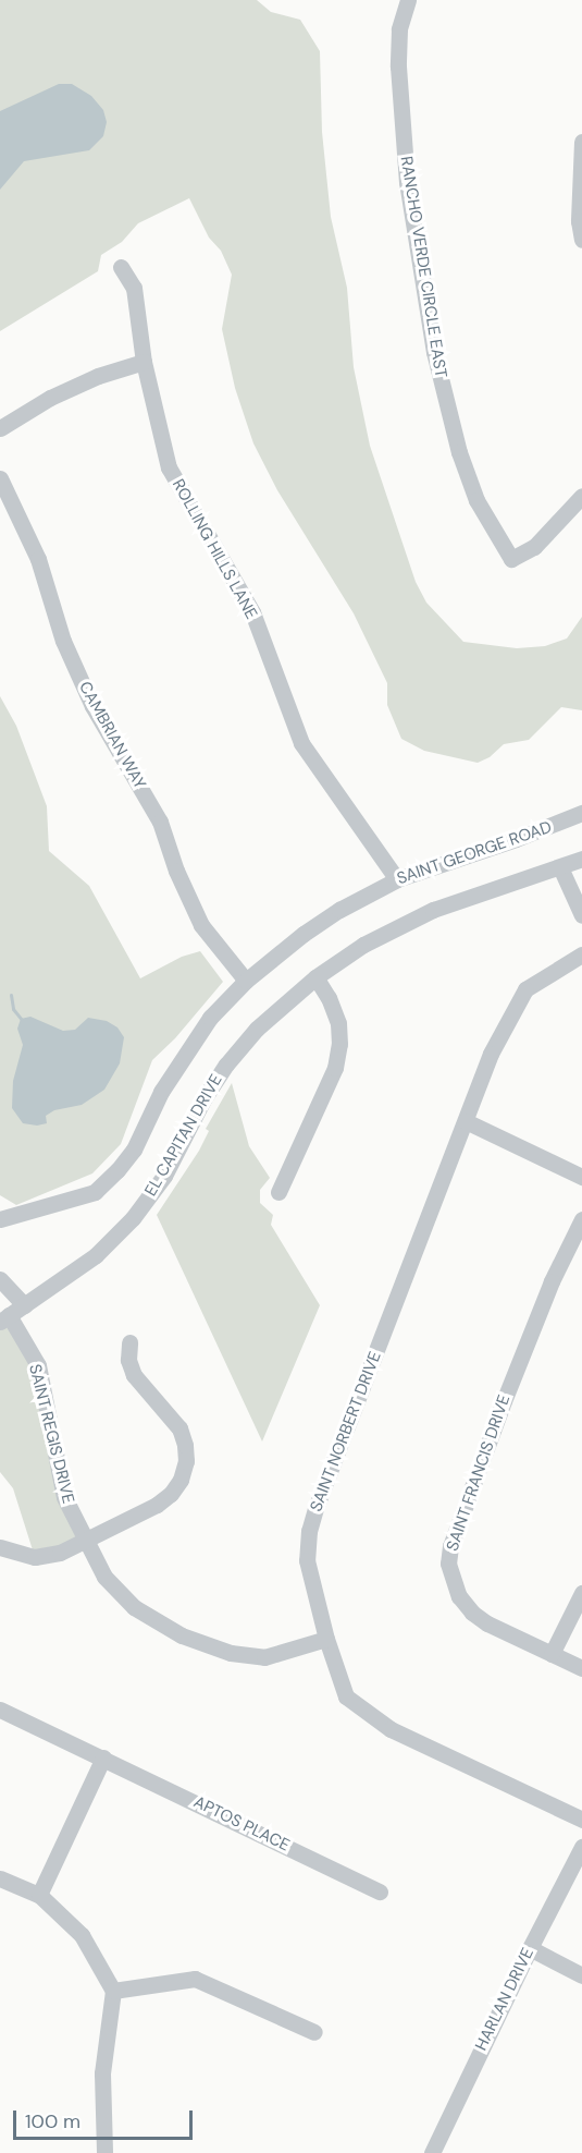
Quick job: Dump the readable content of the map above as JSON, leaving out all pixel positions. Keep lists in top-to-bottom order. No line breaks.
{"streets":{"street":["RANCHO VERDE CIRCLE EAST","ROLLING HILLS LANE","CAMBRIAN WAY","SAINT GEORGE ROAD","EL CAPITAN DRIVE","SAINT NORBERT DRIVE","SAINT REGIS DRIVE","SAINT FRANCIS DRIVE","APTOS PLACE","HARLAN DRIVE"]},"crossings":[["ROLLING HILLS LANE","SAINT GEORGE ROAD"],["CAMBRIAN WAY","SAINT GEORGE ROAD"],["EL CAPITAN DRIVE","SAINT REGIS DRIVE"],["SAINT NORBERT DRIVE","SAINT REGIS DRIVE"]],"scale_bar":"100 m"}
